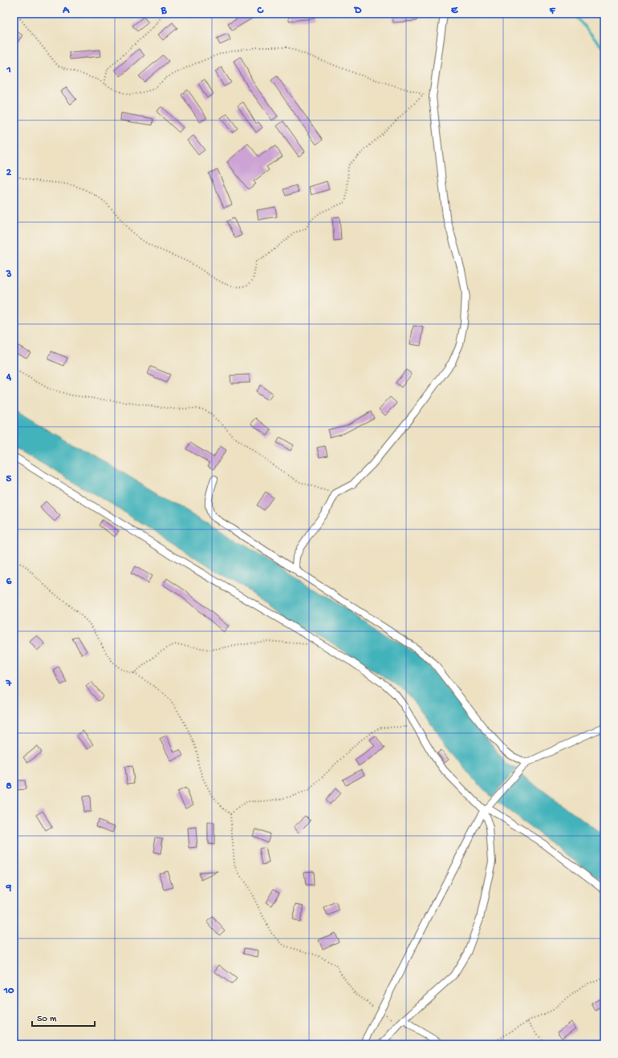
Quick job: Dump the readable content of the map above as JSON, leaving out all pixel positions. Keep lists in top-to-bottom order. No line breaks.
{"scale_bar":"50 m","grid":{"columns":["A","B","C","D","E","F"],"rows":["1","2","3","4","5","6","7","8","9","10"]}}
